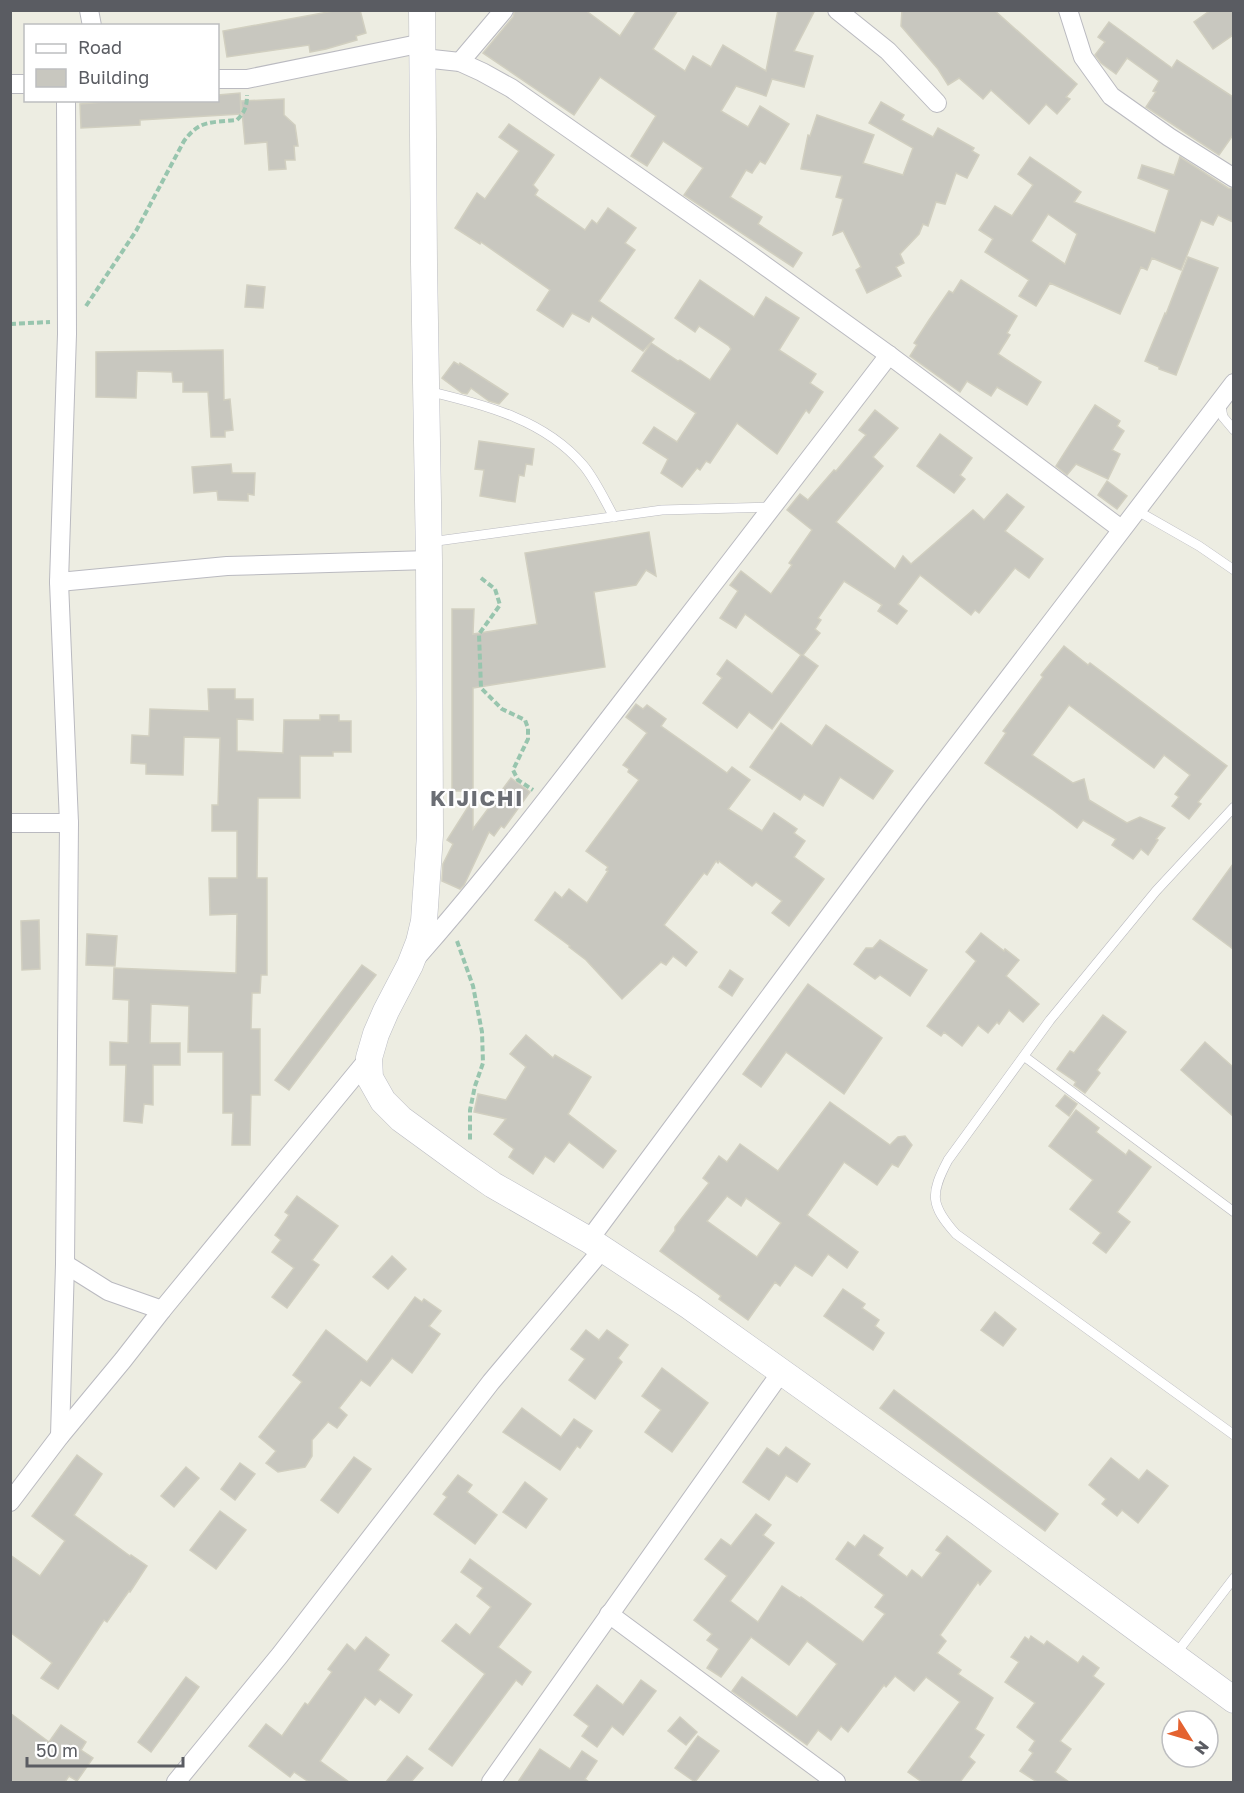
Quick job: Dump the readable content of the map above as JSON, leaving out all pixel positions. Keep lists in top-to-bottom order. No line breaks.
{"districts":["KIJICHI"],"legend":["Road","Building"],"scale_bar":"50 m","north":"bottom right"}
